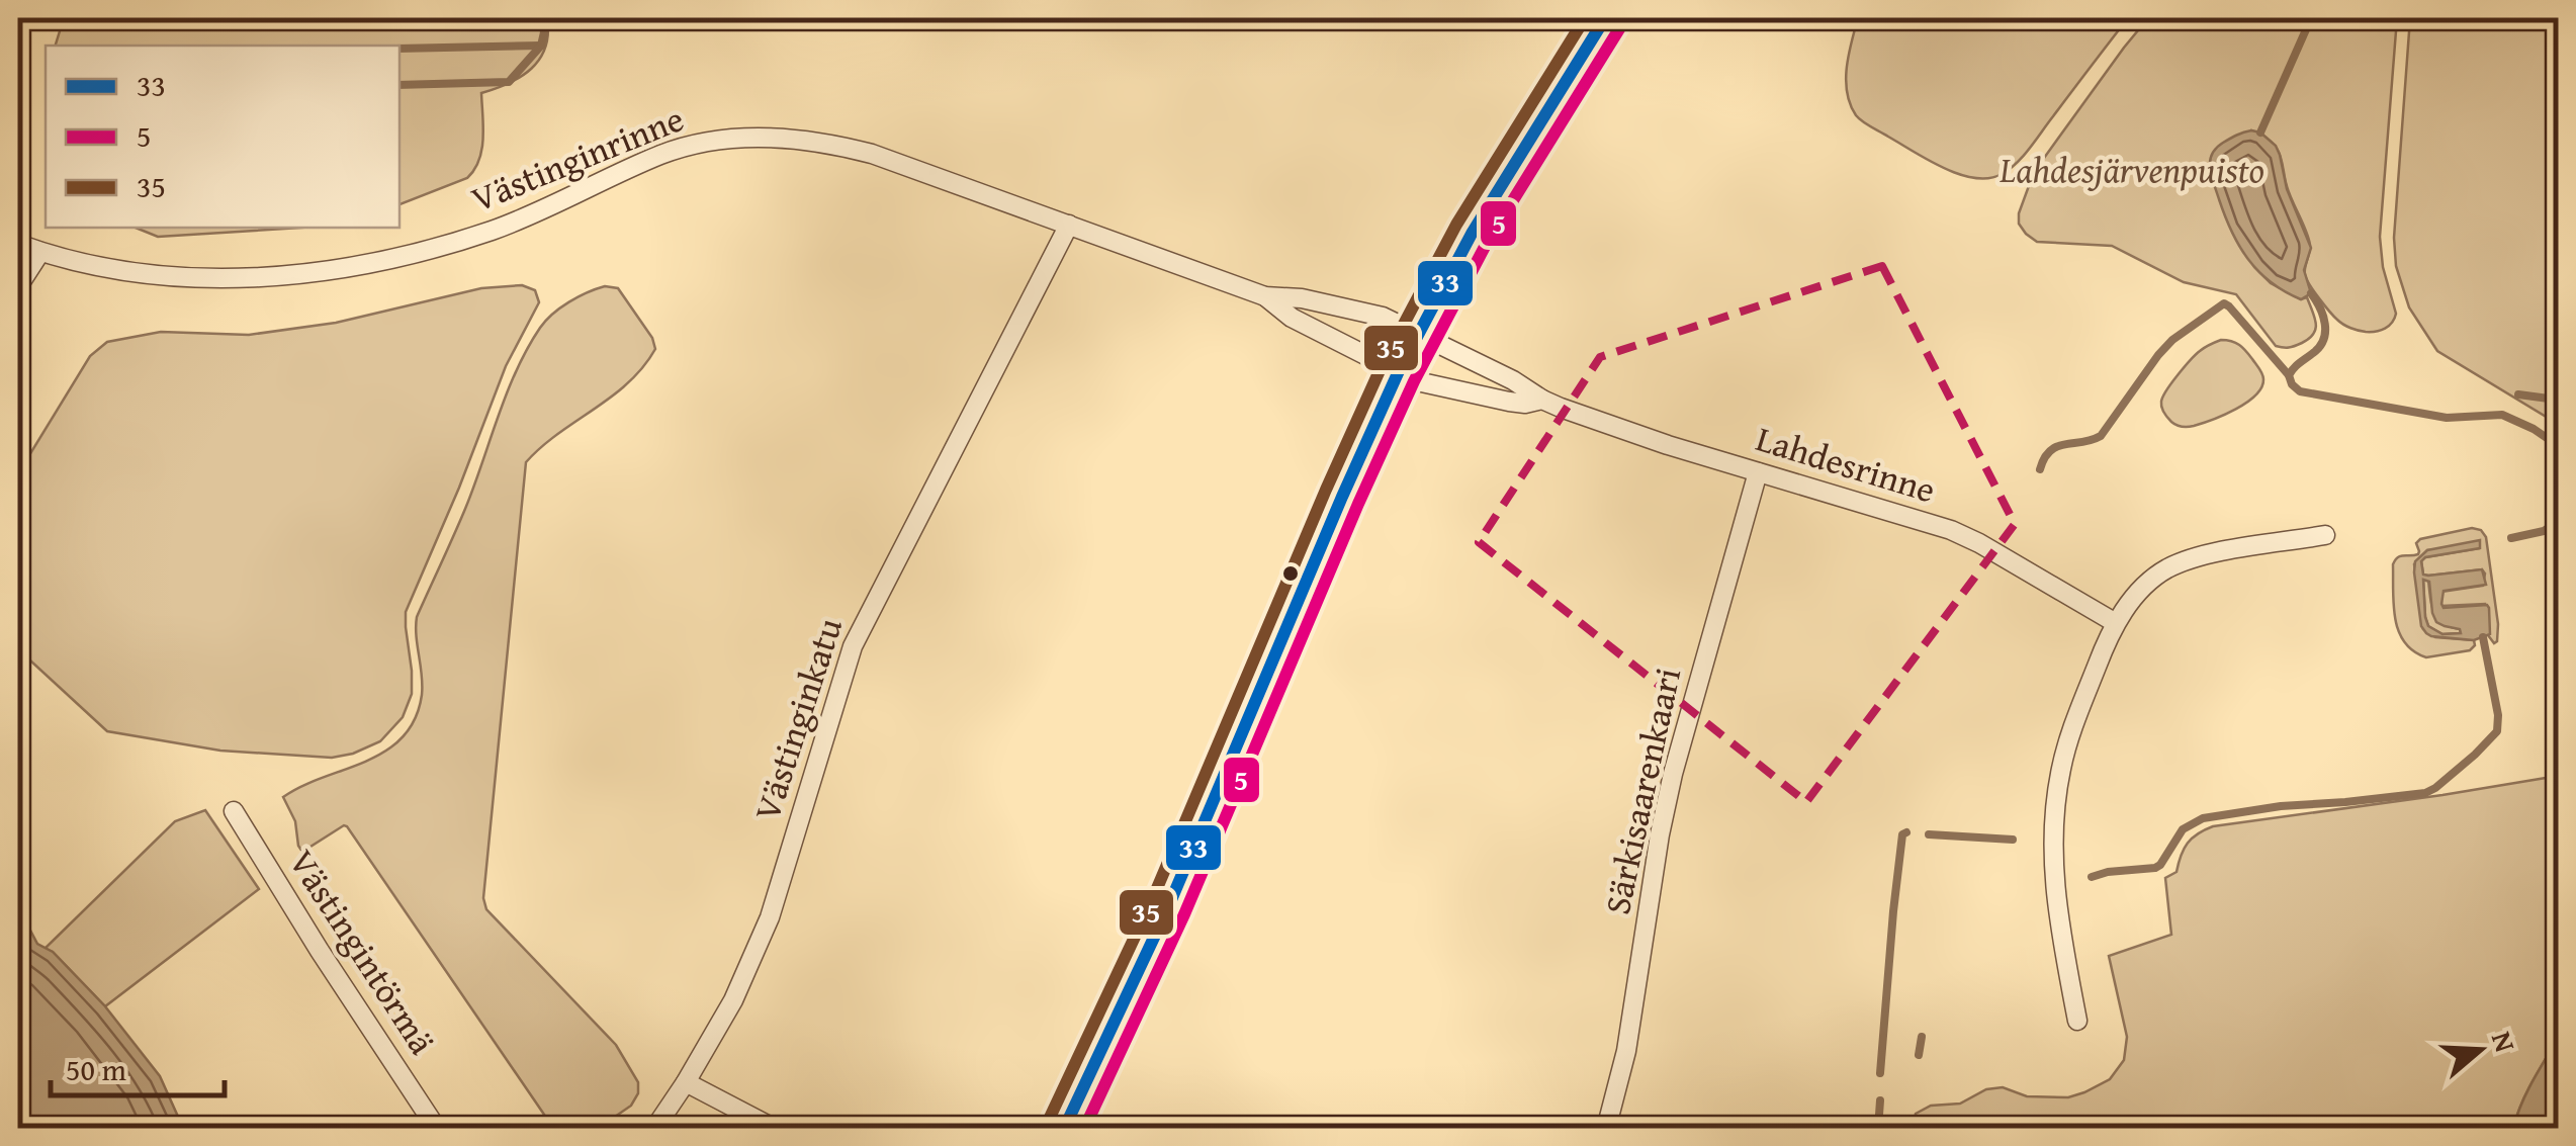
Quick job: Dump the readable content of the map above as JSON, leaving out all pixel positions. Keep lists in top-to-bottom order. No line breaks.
{"streets":{"street":["Västinginrinne","Lahdesrinne","Västinginkatu","Särkisaarenkaari","Västingintörmä"]},"crossings":[["Västinginrinne","Lahdesrinne"],["Västinginrinne","Västinginkatu"],["Lahdesrinne","Särkisaarenkaari"]],"parks":["Lahdesjärvenpuisto"],"lines":["transit line 33","transit line 35","transit line 5"],"legend":["33","5","35"],"scale_bar":"50 m","north":"right"}
